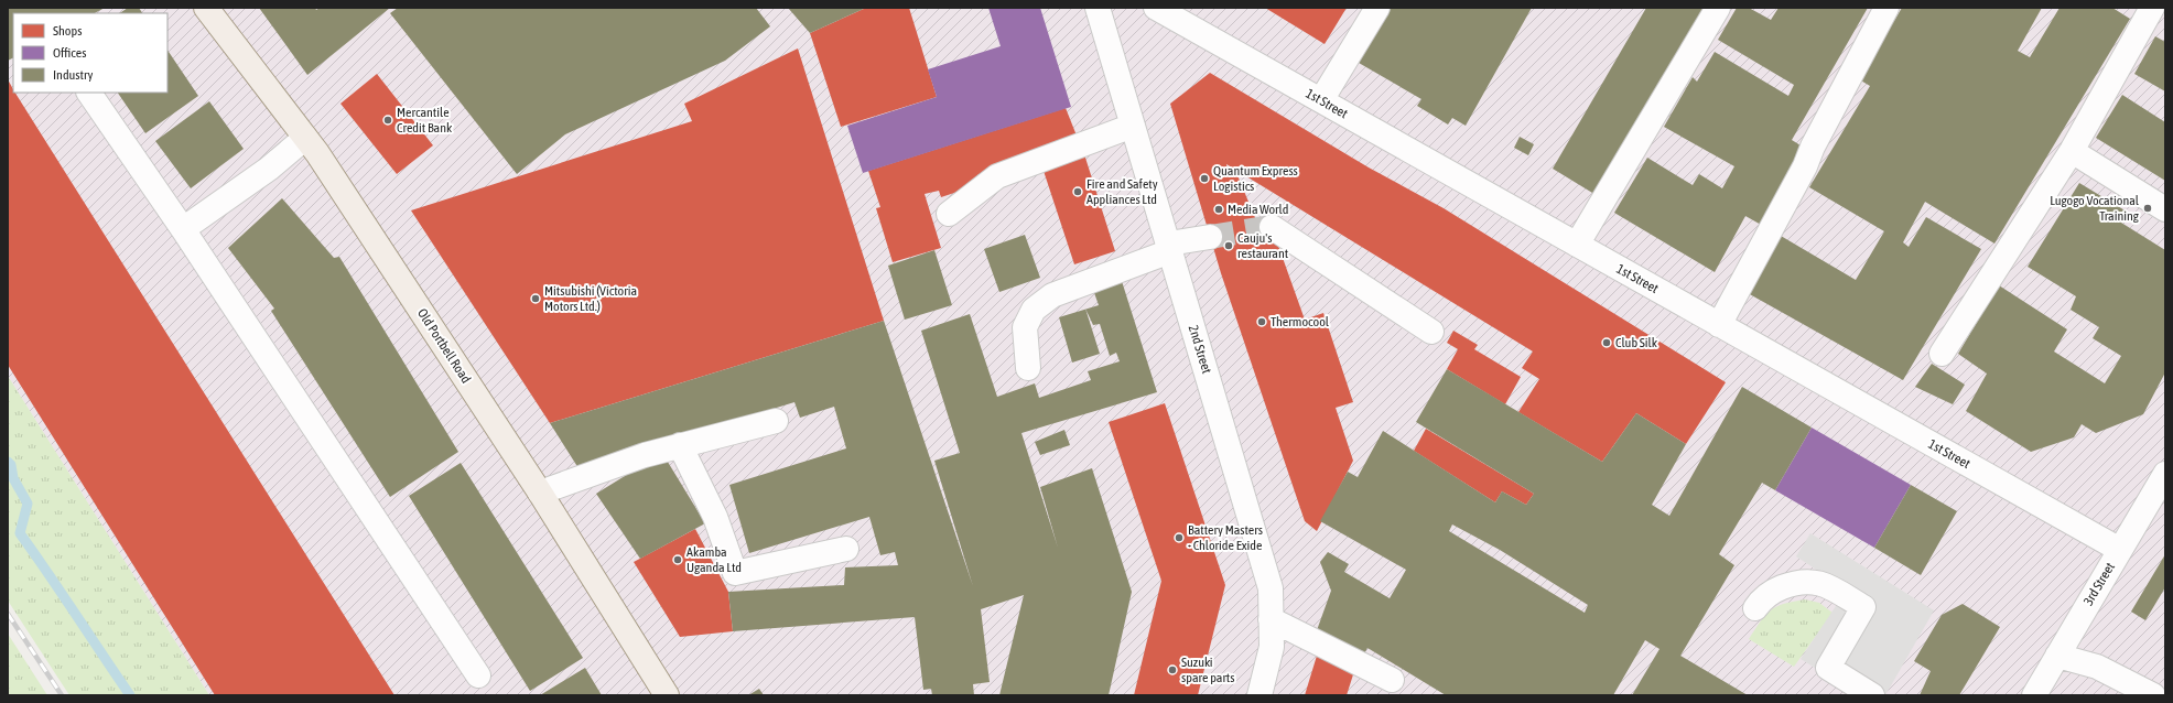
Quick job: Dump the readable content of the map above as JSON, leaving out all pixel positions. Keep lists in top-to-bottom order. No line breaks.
{"streets":{"main road":["Old Portbell Road"],"street":["1st Street","2nd Street","3rd Street"]},"crossings":[["1st Street","3rd Street"]],"places":["Mercantile Credit Bank","Quantum Express Logistics","Fire and Safety Appliances Ltd","Lugogo Vocational Training","Media World","Cauju's restaurant","Mitsubishi (Victoria Motors Ltd.)","Thermocool","Club Silk","Battery Masters - Chloride Exide","Akamba Uganda Ltd","Suzuki spare parts"],"legend":["Shops","Offices","Industry"]}
